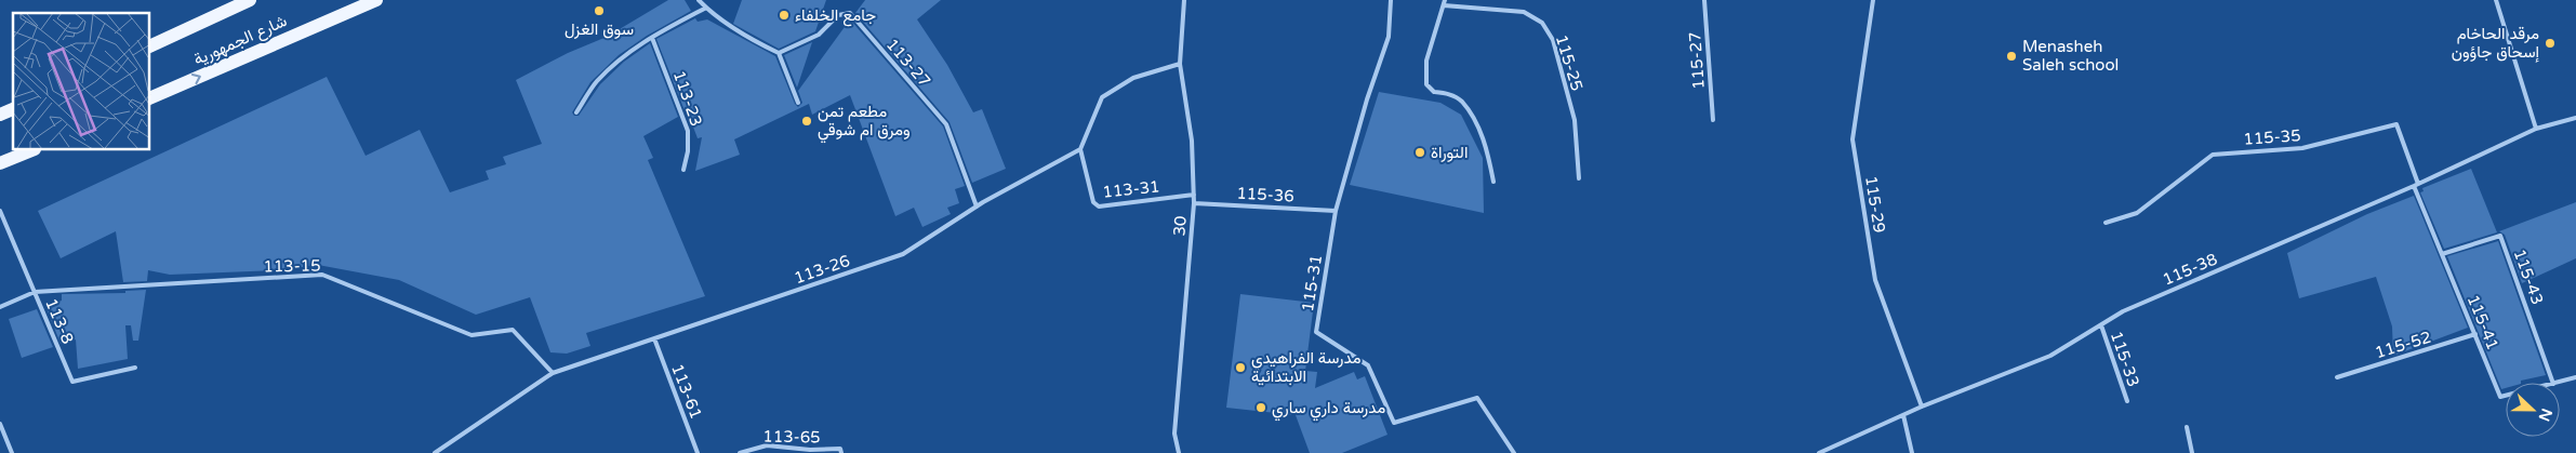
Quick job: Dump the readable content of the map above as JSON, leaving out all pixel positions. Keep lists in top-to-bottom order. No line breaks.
{"streets":{"main road":["شارع الجمهورية"],"lane":["115-27","113-27","115-25","113-23","115-35","113-31","115-36","115-29","30","113-15","113-26","115-38","115-43","115-31","113-8","115-41","115-52","115-33","113-61","113-65"]},"crossings":[["113-27","113-26"],["115-35","115-38"],["115-35","115-41"],["113-31","30"],["113-31","113-26"],["115-36","30"],["115-36","115-31"],["115-29","115-38"],["113-15","113-26"],["113-15","113-8"],["113-26","113-61"],["115-38","115-41"],["115-38","115-33"],["115-43","115-41"],["115-41","115-52"]],"places":["سوق الغزل","جامع الخلفاء","مرقد الحاخام إسحاق جاؤون","Menasheh Saleh school","مطعم تمن ومرق ام شوقي","التوراة","مدرسة الفراهيدي الابتدائية","مدرسة داري ساري"],"north":"right"}
